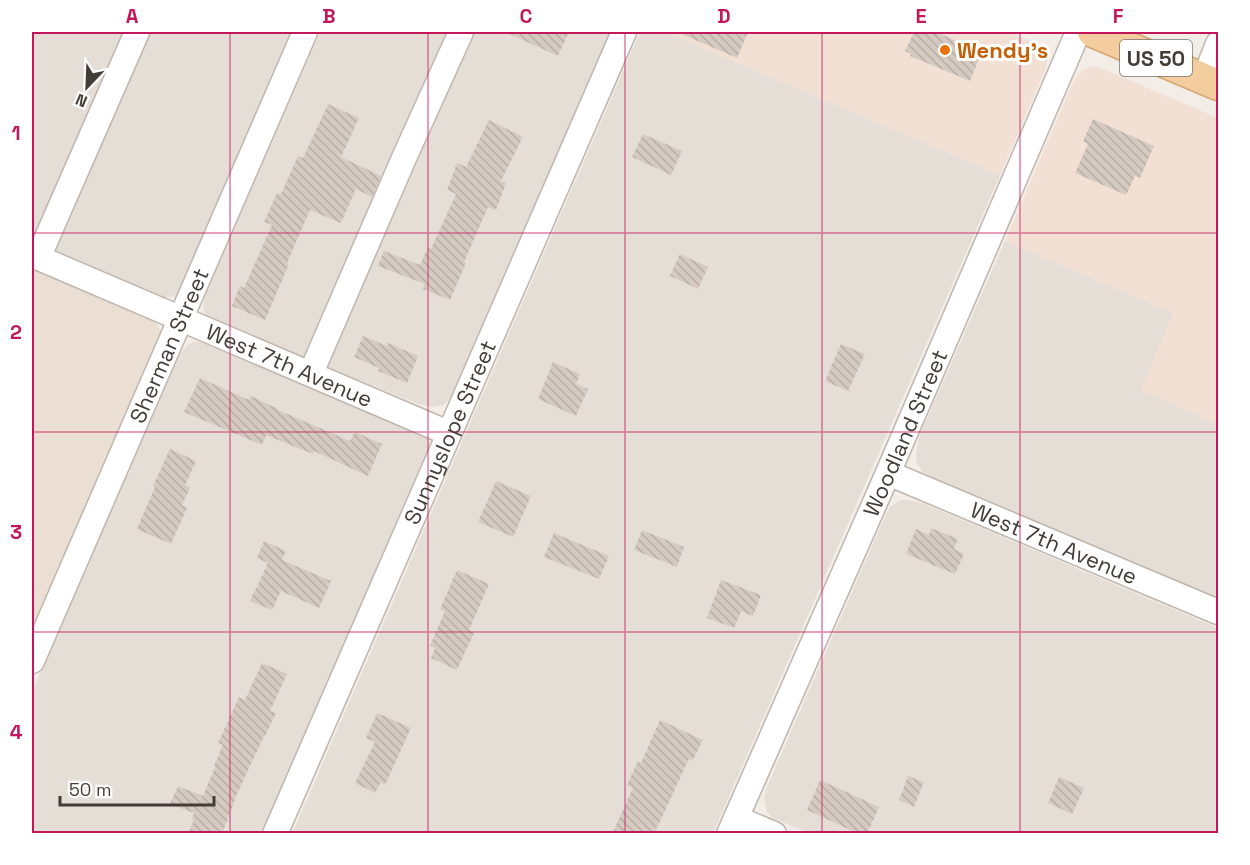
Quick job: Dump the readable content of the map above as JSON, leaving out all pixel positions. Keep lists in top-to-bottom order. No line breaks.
{"streets":{"main road":["US 50"],"street":["Sherman Street","West 7th Avenue","Sunnyslope Street","Woodland Street"]},"crossings":[["Sherman Street","West 7th Avenue"],["West 7th Avenue","Sunnyslope Street"],["West 7th Avenue","Woodland Street"]],"places":["Wendy's"],"scale_bar":"50 m","north":"bottom left","grid":{"columns":["A","B","C","D","E","F"],"rows":["1","2","3","4"]}}
